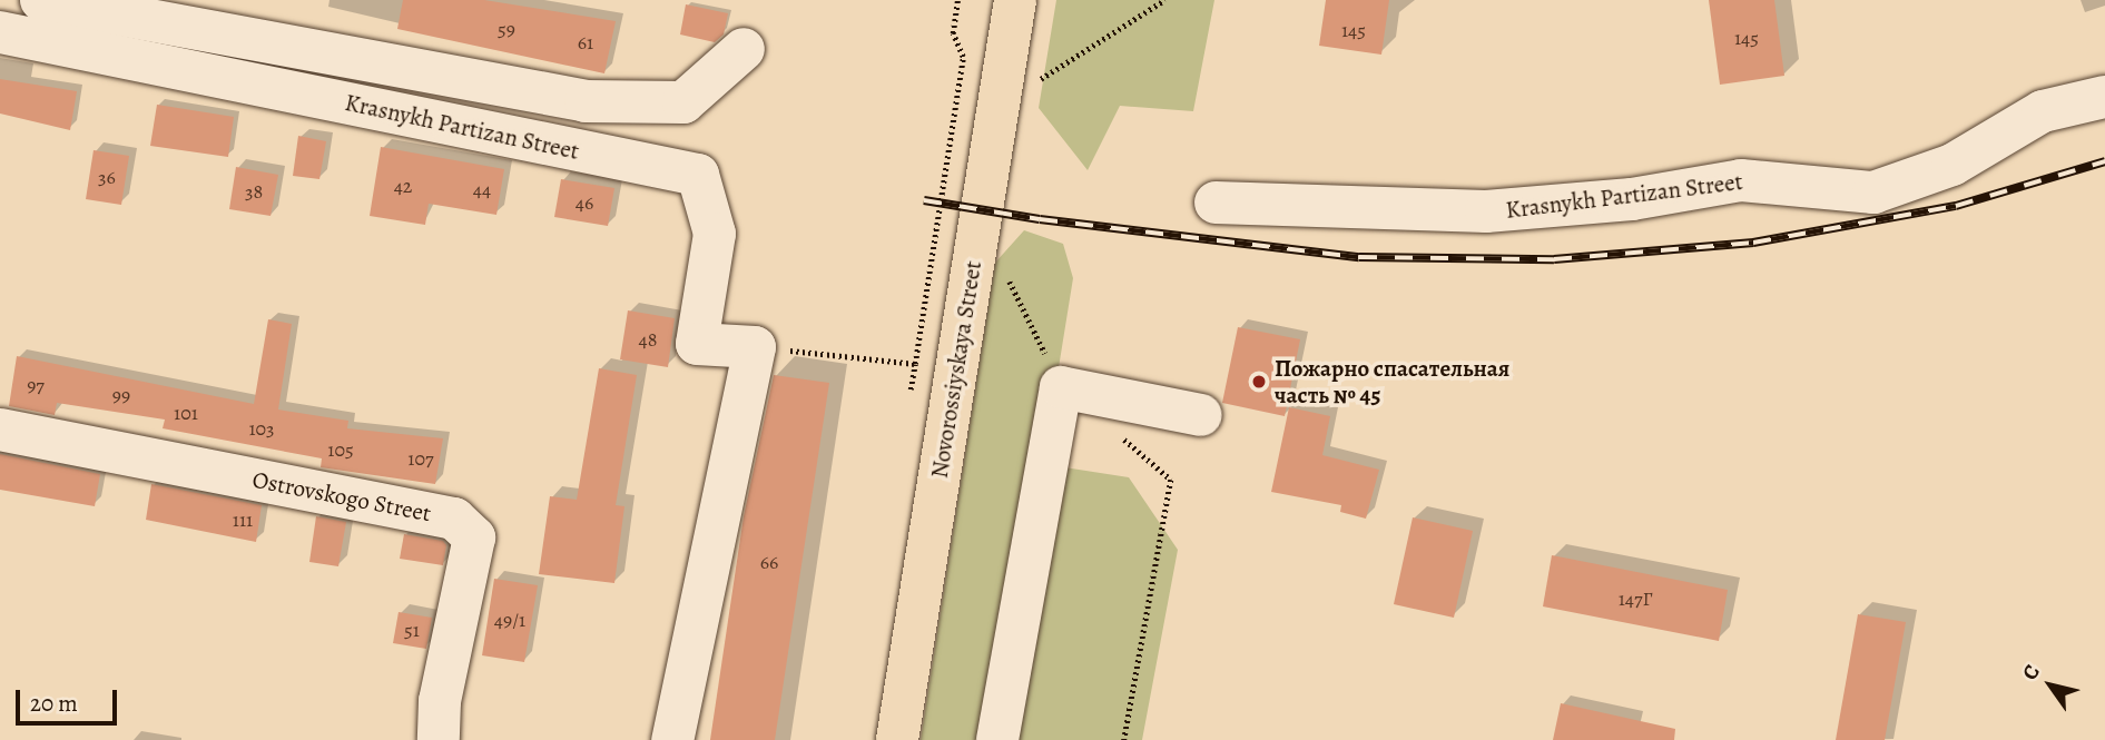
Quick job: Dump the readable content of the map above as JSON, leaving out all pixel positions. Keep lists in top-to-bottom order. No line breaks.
{"streets":{"main road":["Novorossiyskaya Street"],"street":["Krasnykh Partizan Street","Ostrovskogo Street"]},"places":["Пожарно спасательная часть № 45"],"house_numbers":["59","145","145","61","36","42","44","38","46","48","97","99","101","103","105","107","111","66","147Г","49/1","51"],"scale_bar":"20 m","north":"top left"}
